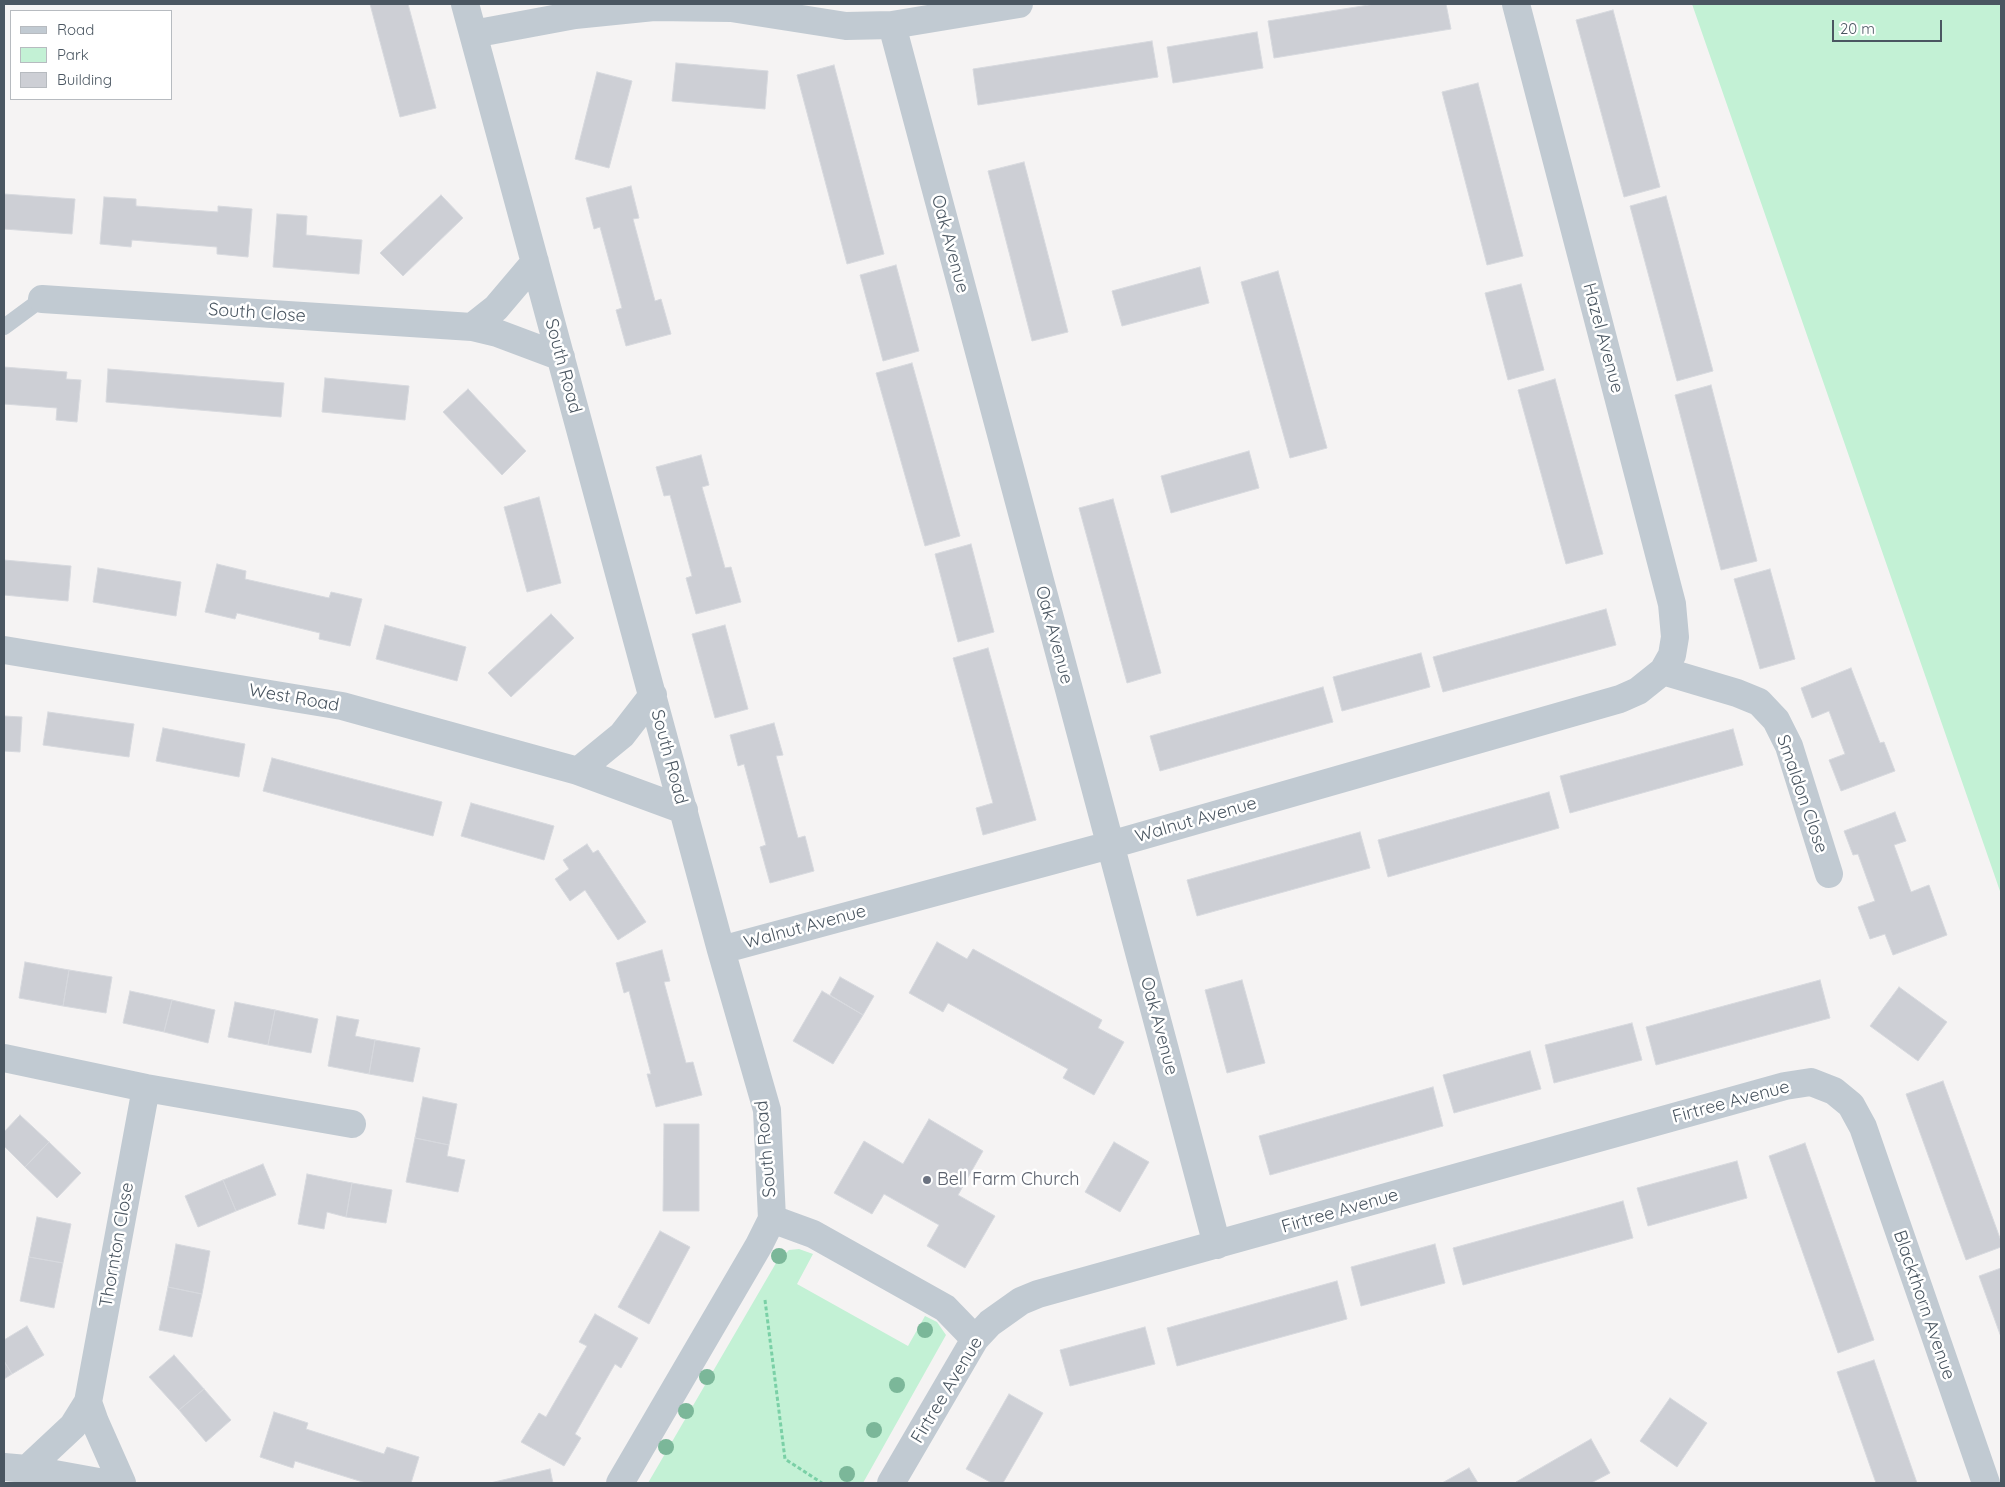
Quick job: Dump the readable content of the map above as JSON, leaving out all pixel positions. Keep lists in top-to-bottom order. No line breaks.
{"streets":{"street":["Oak Avenue","South Close","Hazel Avenue","South Road","West Road","Smaldon Close","Walnut Avenue","Firtree Avenue","Thornton Close","Blackthorn Avenue"]},"crossings":[["Oak Avenue","Walnut Avenue"],["Oak Avenue","Firtree Avenue"],["South Close","South Road"],["Hazel Avenue","Smaldon Close"],["Hazel Avenue","Walnut Avenue"],["South Road","West Road"],["South Road","Walnut Avenue"],["Smaldon Close","Walnut Avenue"],["Firtree Avenue","Blackthorn Avenue"]],"places":["Bell Farm Church"],"legend":["Road","Park","Building"],"scale_bar":"20 m"}
